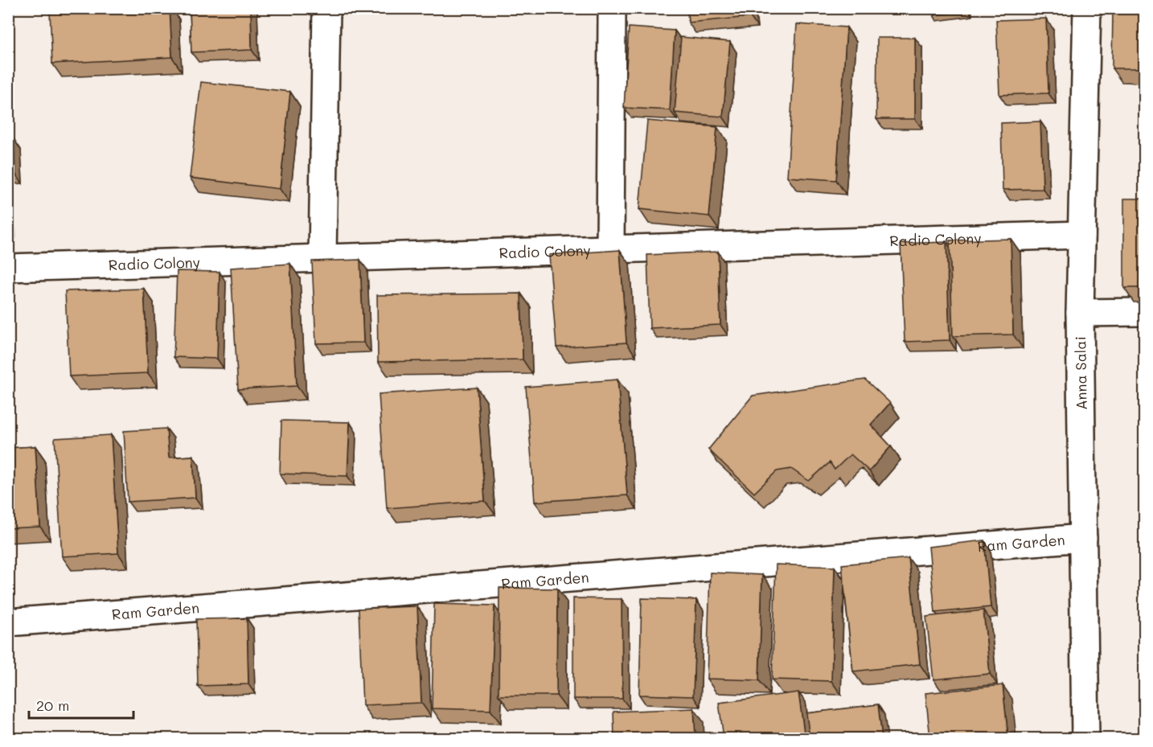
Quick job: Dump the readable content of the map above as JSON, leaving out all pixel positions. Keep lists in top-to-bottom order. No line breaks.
{"streets":{"street":["Radio Colony","Anna Salai","Ram Garden"]},"crossings":[["Radio Colony","Anna Salai"],["Anna Salai","Ram Garden"]],"scale_bar":"20 m"}
